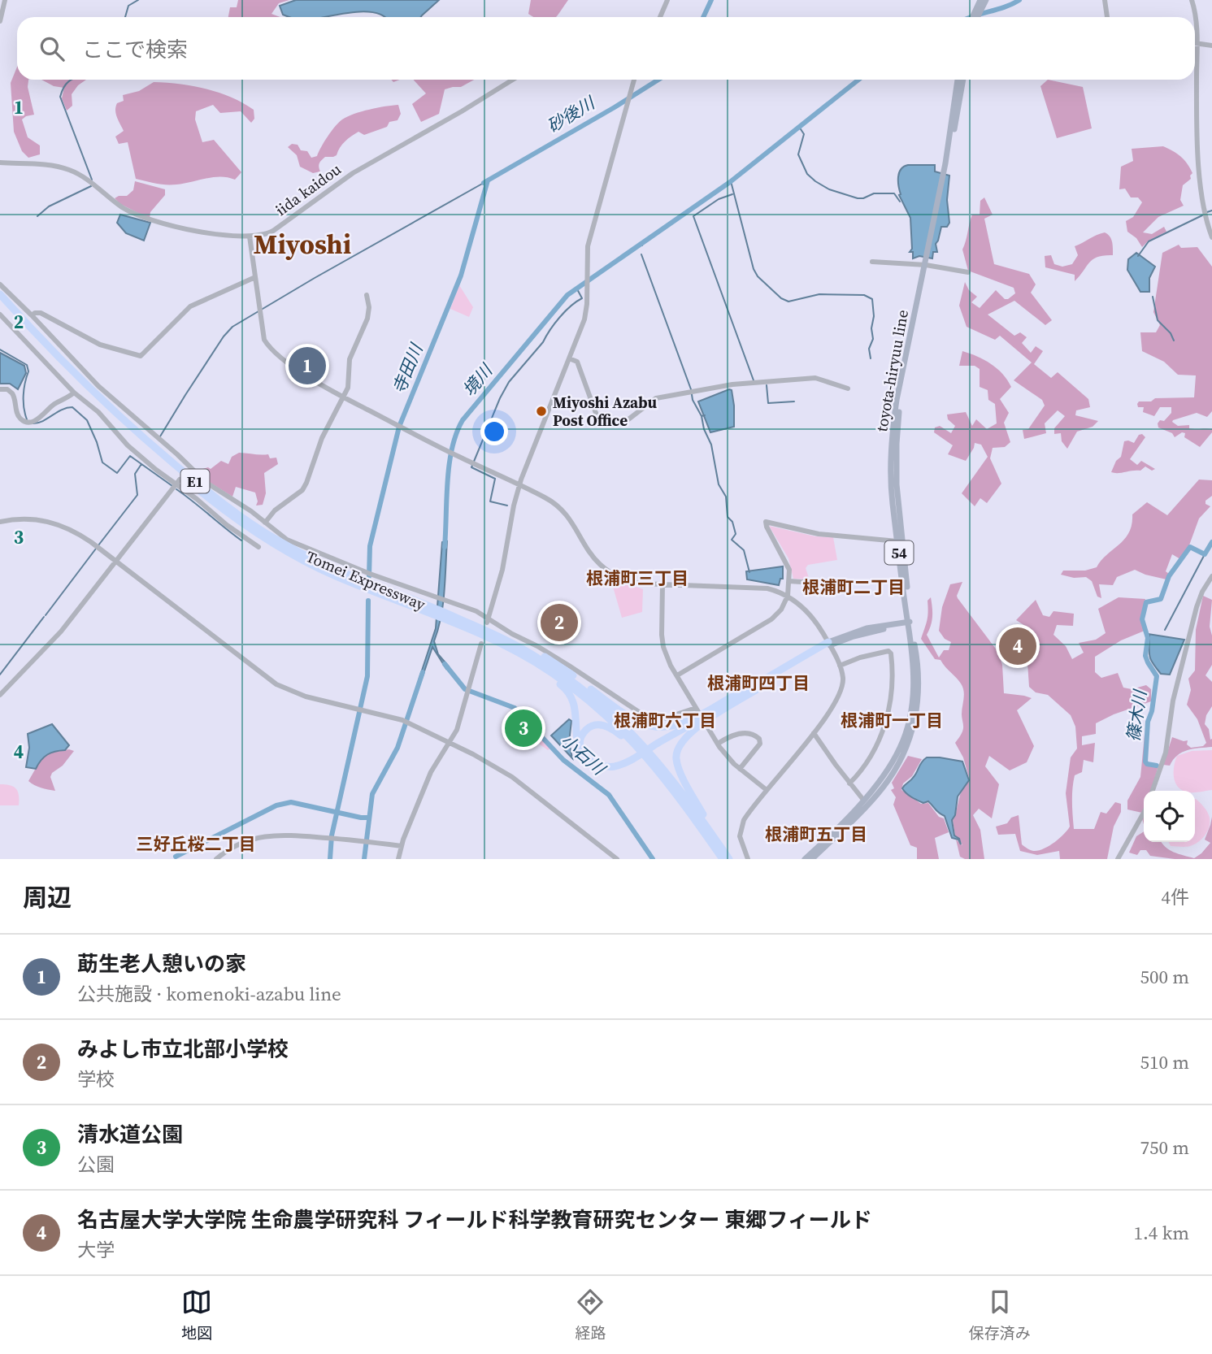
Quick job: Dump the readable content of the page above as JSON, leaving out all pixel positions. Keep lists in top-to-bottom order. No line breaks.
{"streets":{"highway":["E1","Tomei Expressway"],"main road":["toyota-hiryuu line","54"],"street":["iida kaidou"]},"districts":["Miyoshi","根浦町三丁目","根浦町二丁目","根浦町四丁目","根浦町六丁目","根浦町一丁目","根浦町五丁目","三好丘桜二丁目"],"water":["砂後川","寺田川","境川","篠木川","小石川"],"places":["Miyoshi Azabu Post Office"],"page":{"search":"ここで検索","pins":["1","2","4","3"],"heading":["周辺","4件"],"list":[{"mark":"1","name":"莇生老人憩いの家","note":"公共施設 · komenoki-azabu line","value":"500 m"},{"mark":"2","name":"みよし市立北部小学校","note":"学校","value":"510 m"},{"mark":"3","name":"清水道公園","note":"公園","value":"750 m"},{"mark":"4","name":"名古屋大学大学院 生命農学研究科 フィールド科学教育研究センター 東郷フィールド","note":"大学","value":"1.4 km"}],"nav":["地図","経路","保存済み"]},"grid":{"rows":["1","2","3","4"]}}
